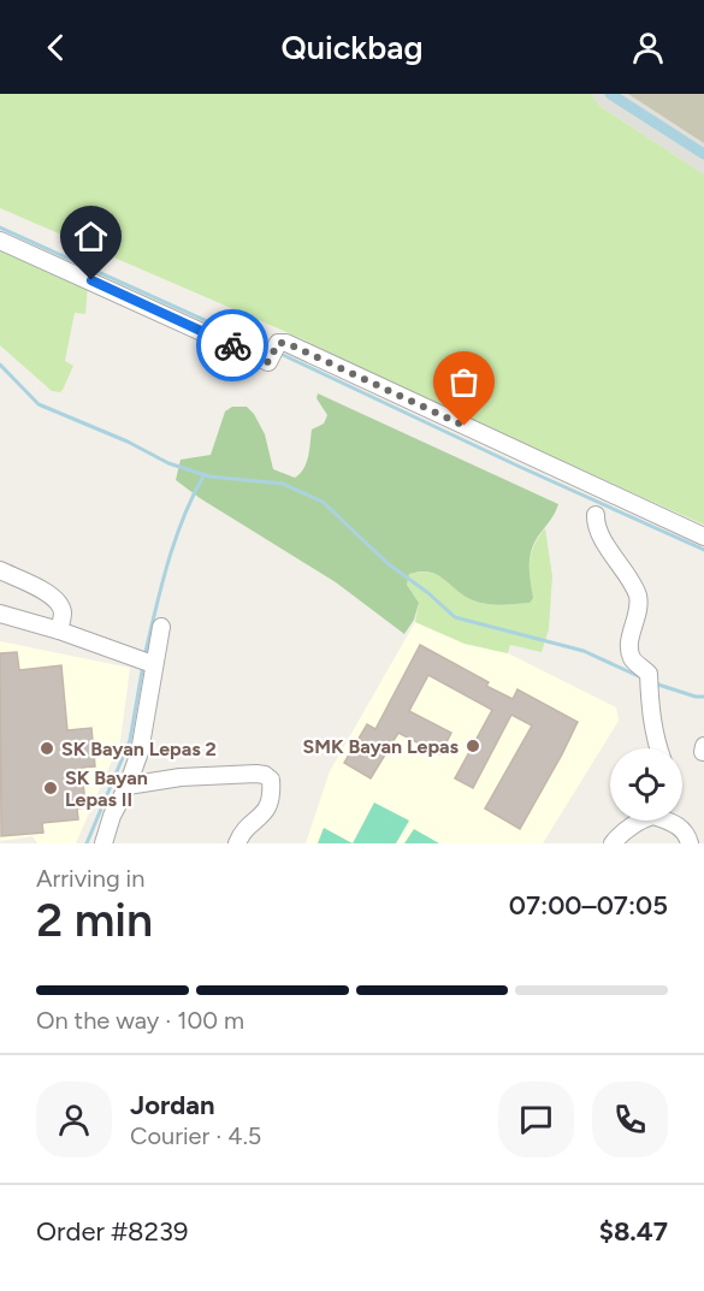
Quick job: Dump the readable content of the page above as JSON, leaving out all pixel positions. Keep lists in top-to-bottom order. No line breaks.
{"places":["SMK Bayan Lepas","SK Bayan Lepas 2","SK Bayan Lepas II"],"page":{"header":"Quickbag","heading":["2 min","Arriving in","07:00–07:05"],"panel":["Jordan","Courier · 4.5","Order #8239","$8.47"],"bar":"On the way · 100 m"}}
